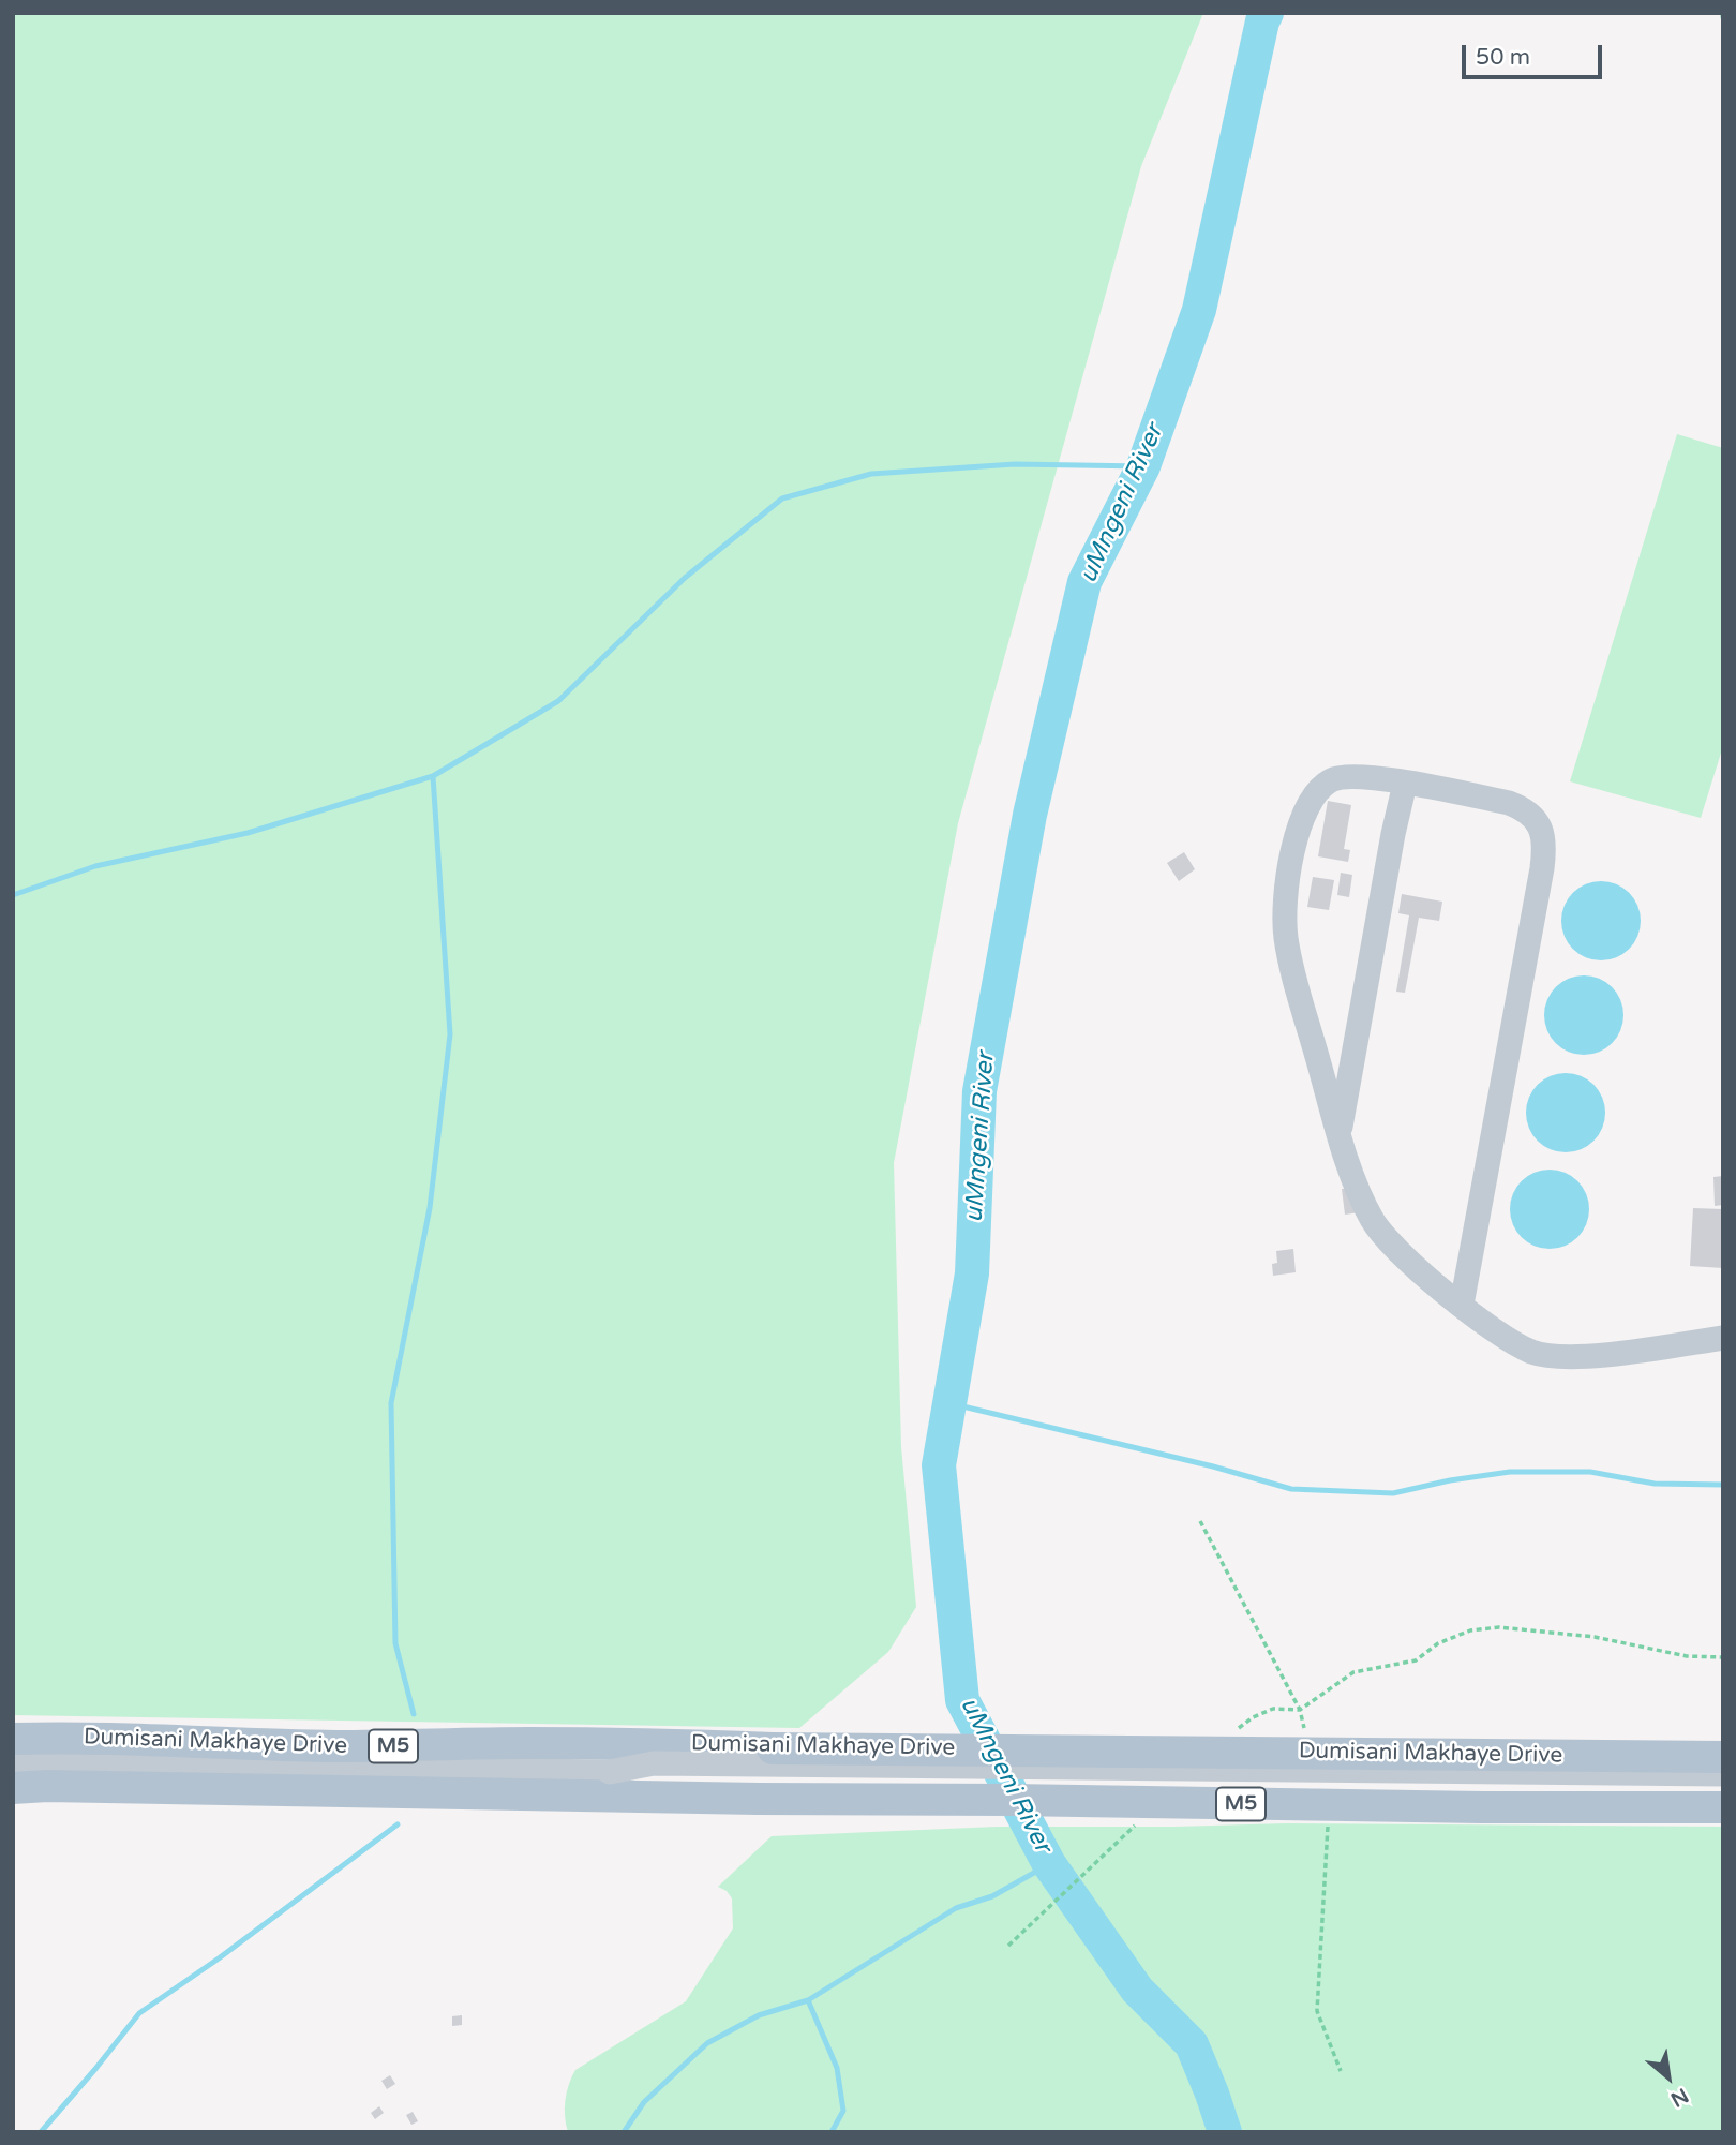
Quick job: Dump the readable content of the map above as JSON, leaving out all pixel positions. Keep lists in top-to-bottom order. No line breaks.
{"streets":{"main road":["Dumisani Makhaye Drive","M5"]},"water":["uMngeni River"],"scale_bar":"50 m","north":"bottom right"}
